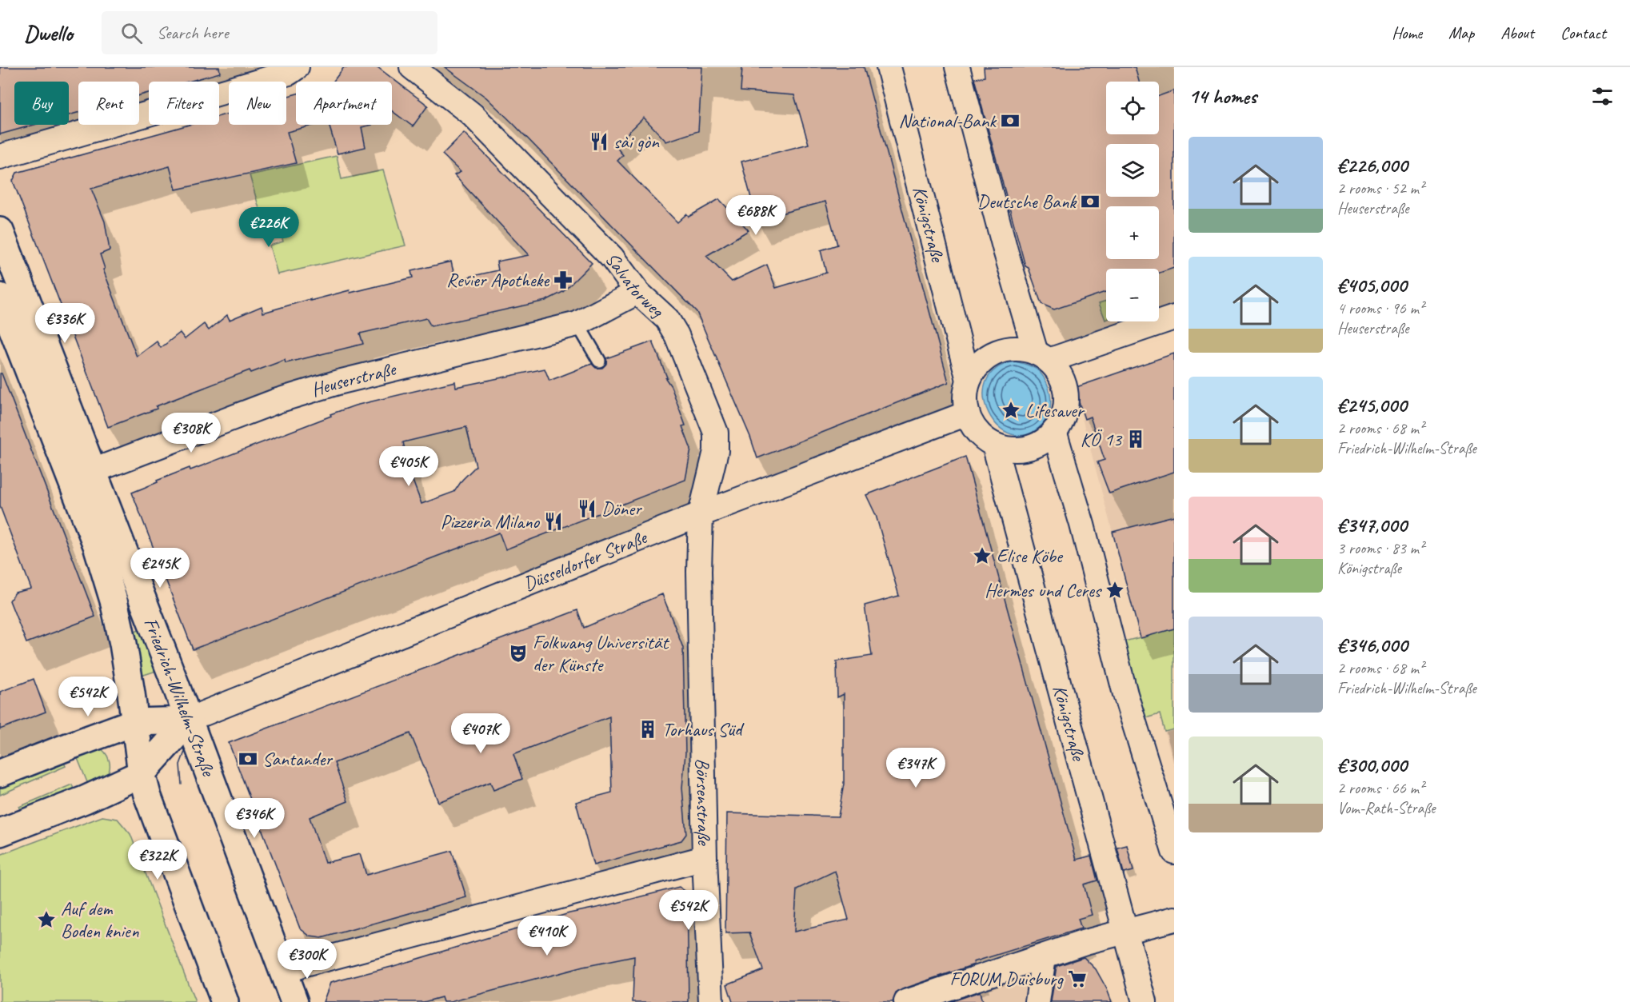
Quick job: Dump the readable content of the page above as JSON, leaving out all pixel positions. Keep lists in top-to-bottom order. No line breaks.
{"streets":{"main road":["Düsseldorfer Straße","Friedrich-Wilhelm-Straße"],"street":["Königstraße","Salvatorweg","Heuserstraße","Börsenstraße"]},"crossings":[["Königstraße","Düsseldorfer Straße"],["Salvatorweg","Heuserstraße"],["Salvatorweg","Düsseldorfer Straße"],["Salvatorweg","Börsenstraße"],["Heuserstraße","Friedrich-Wilhelm-Straße"],["Düsseldorfer Straße","Friedrich-Wilhelm-Straße"]],"places":{"bank":["National-Bank","Deutsche Bank","Santander"],"restaurant":["sài gòn","Döner","Pizzeria Milano"],"pharmacy":["Revier Apotheke"],"place":["Lifesaver","Elise Köbe","Hermes und Ceres","Auf dem Boden knien"],"building":["KÖ 13","Torhaus Süd"],"theatre":["Folkwang Universität der Künste"],"supermarket":["FORUM Duisburg"]},"page":{"header":"Dwello","search":"Search here","nav":["Home","Map","About","Contact"],"heading":"14 homes","map_buttons":["+","−"],"chip":["Buy","Rent","Filters","New","Apartment"],"list":[{"name":"€226,000","note":"2 rooms · 52 m² · Heuserstraße"},{"name":"€405,000","note":"4 rooms · 96 m² · Heuserstraße"},{"name":"€245,000","note":"2 rooms · 68 m² · Friedrich-Wilhelm-Straße"},{"name":"€347,000","note":"3 rooms · 83 m² · Königstraße"},{"name":"€346,000","note":"2 rooms · 68 m² · Friedrich-Wilhelm-Straße"},{"name":"€300,000","note":"2 rooms · 66 m² · Vom-Rath-Straße"}],"price":["€688K","€226K","€336K","€308K","€405K","€245K","€542K","€407K","€347K","€346K","€322K","€542K","€410K","€300K"]}}
